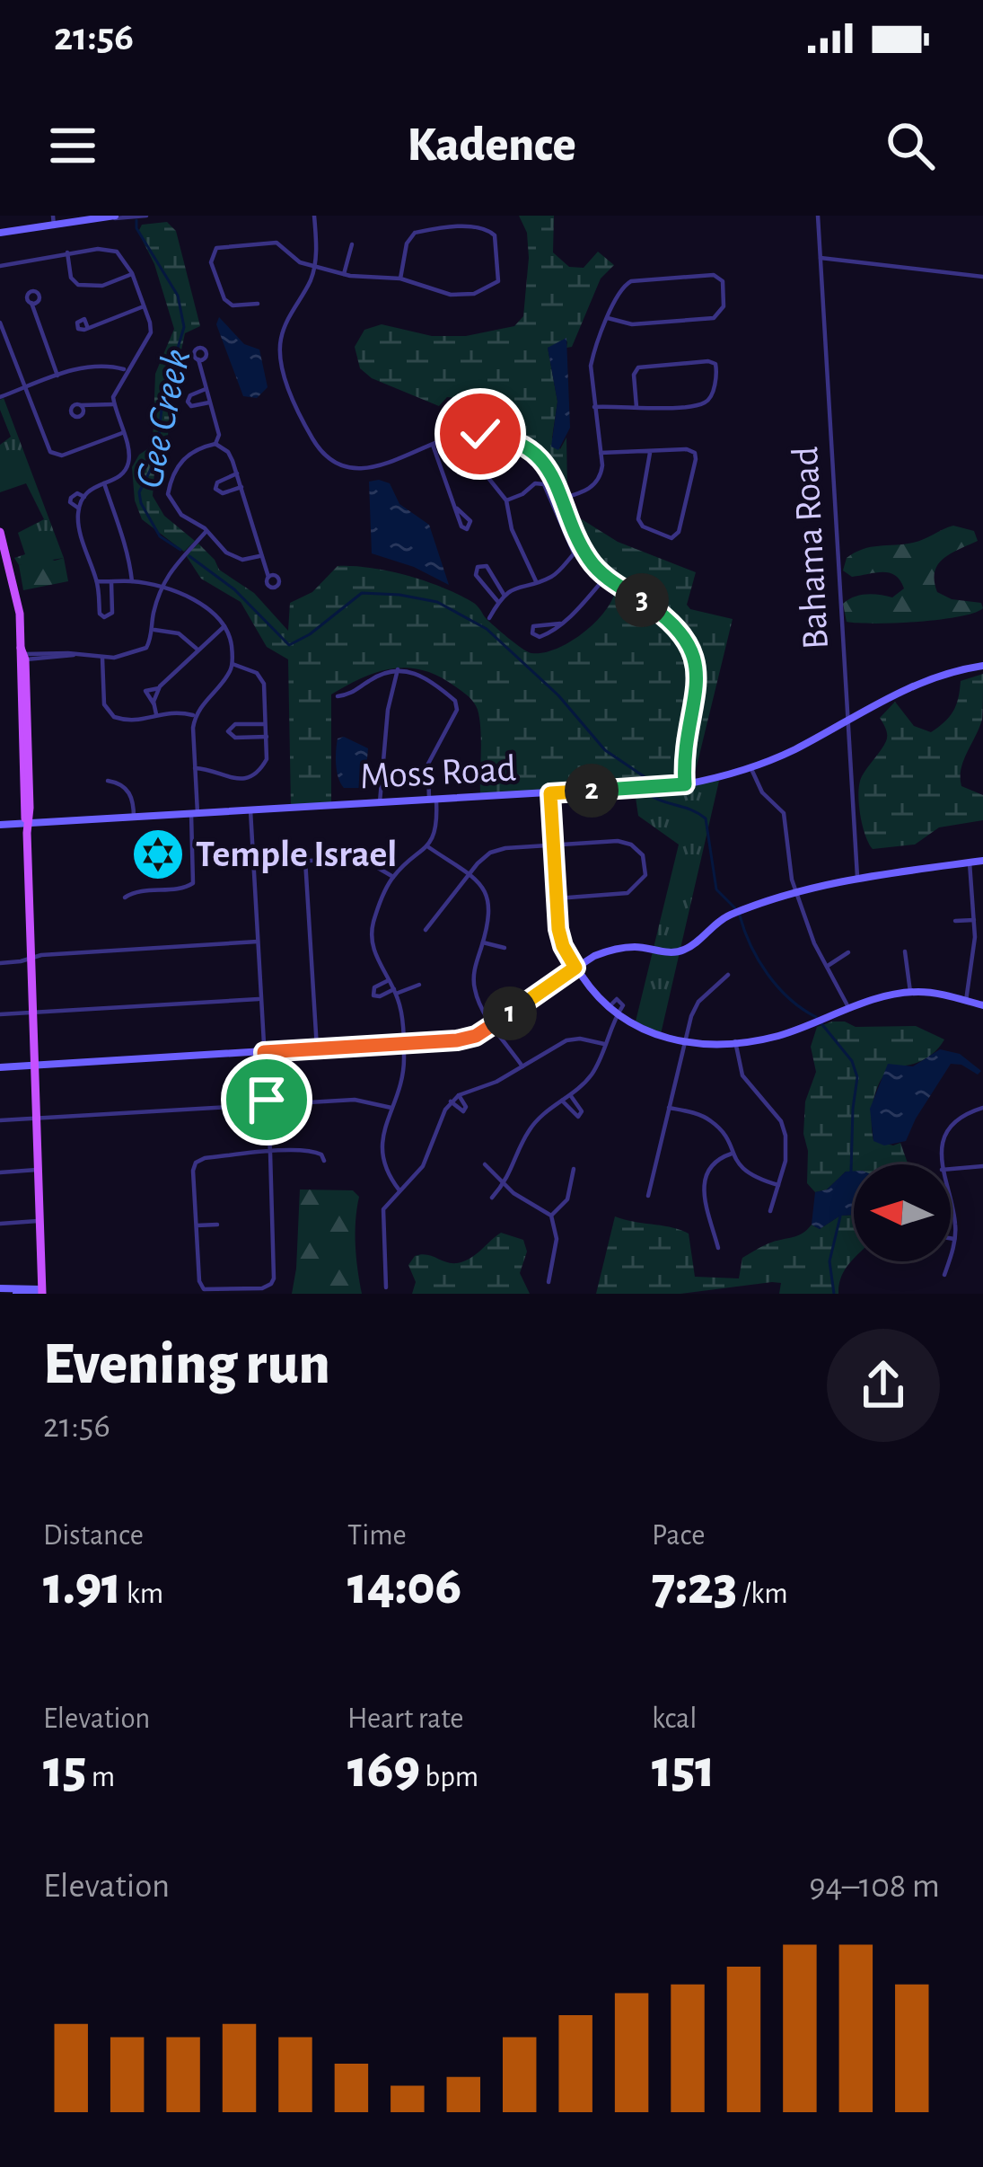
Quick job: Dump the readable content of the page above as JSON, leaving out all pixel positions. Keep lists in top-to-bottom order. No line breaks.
{"streets":{"street":["Bahama Road","Moss Road"]},"crossings":[["Bahama Road","Moss Road"]],"water":["Gee Creek"],"places":{"synagogue":["Temple Israel"]},"north":"left","page":{"status":"21:56","header":"Kadence","pins":["3","2","1"],"heading":["Evening run","21:56"],"stats":[["Distance","1.91 km"],["Time","14:06"],["Pace","7:23 /km"],["Elevation","15 m"],["Heart rate","169 bpm"],["kcal","151"]],"chart":["Elevation","94–108 m"]}}
